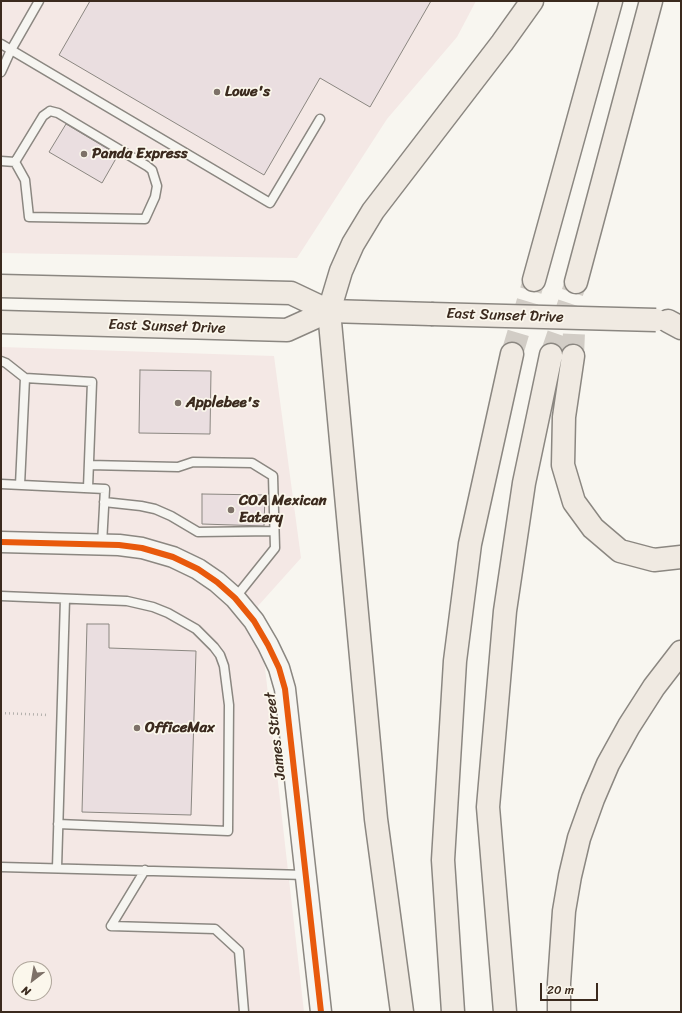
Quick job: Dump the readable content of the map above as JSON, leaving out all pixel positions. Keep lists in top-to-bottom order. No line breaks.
{"streets":{"main road":["East Sunset Drive"],"street":["James Street"]},"places":["Lowe's","Panda Express","Applebee's","COA Mexican Eatery","OfficeMax"],"scale_bar":"20 m","north":"bottom left"}
